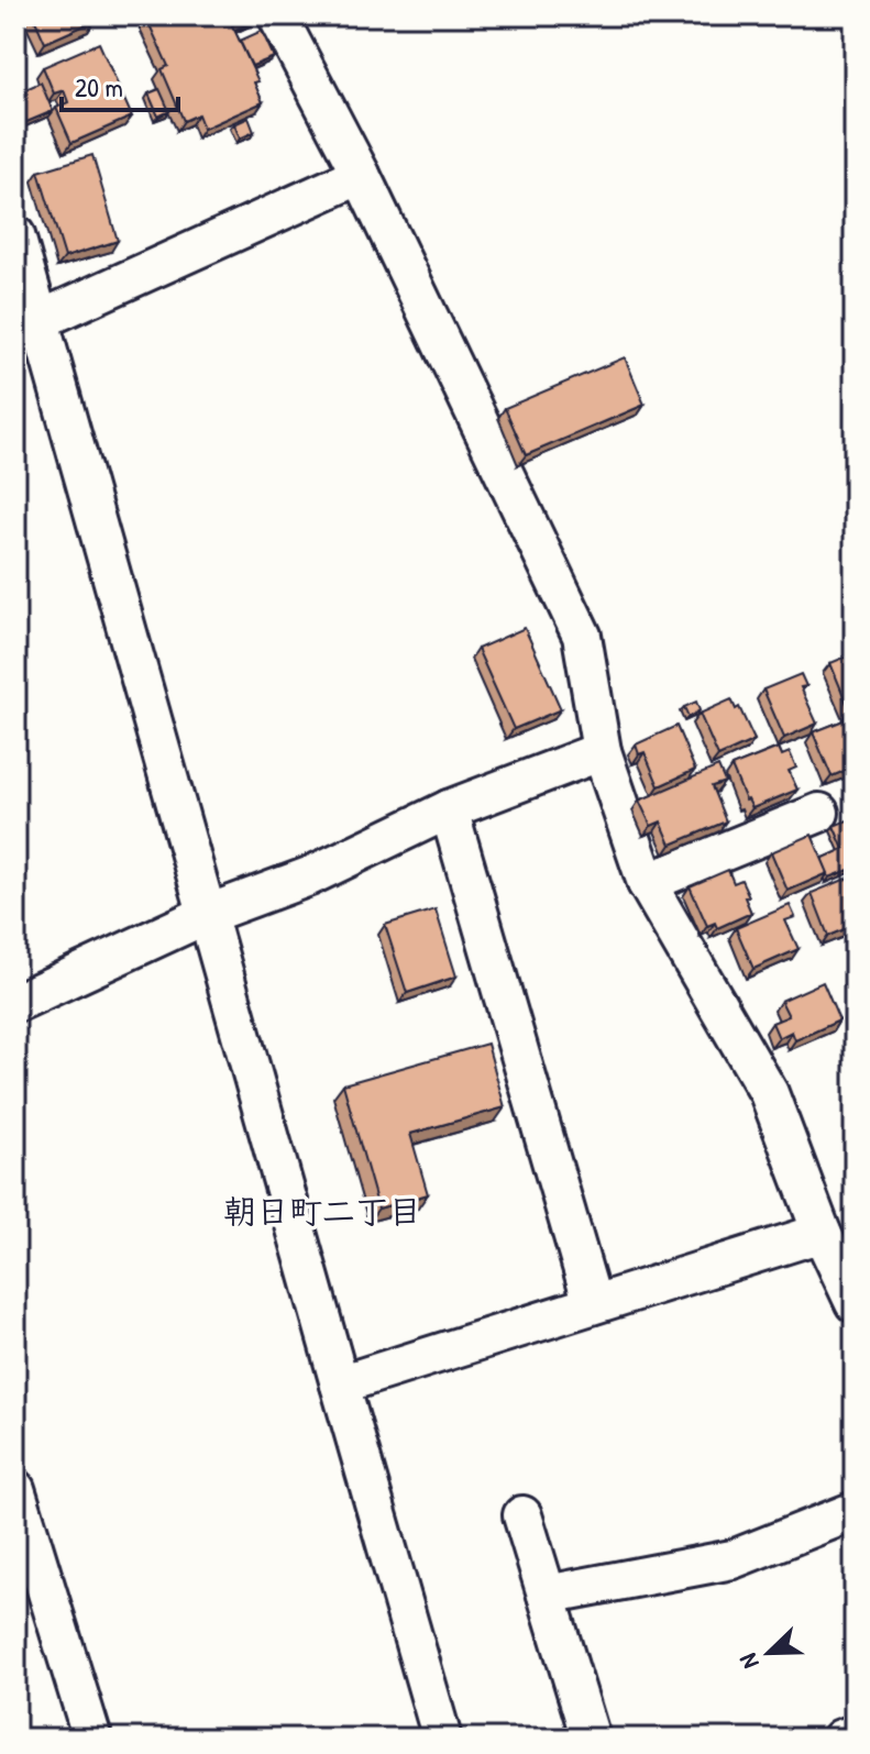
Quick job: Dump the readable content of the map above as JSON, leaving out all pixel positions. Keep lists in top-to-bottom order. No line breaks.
{"districts":["朝日町二丁目"],"scale_bar":"20 m","north":"bottom left"}
